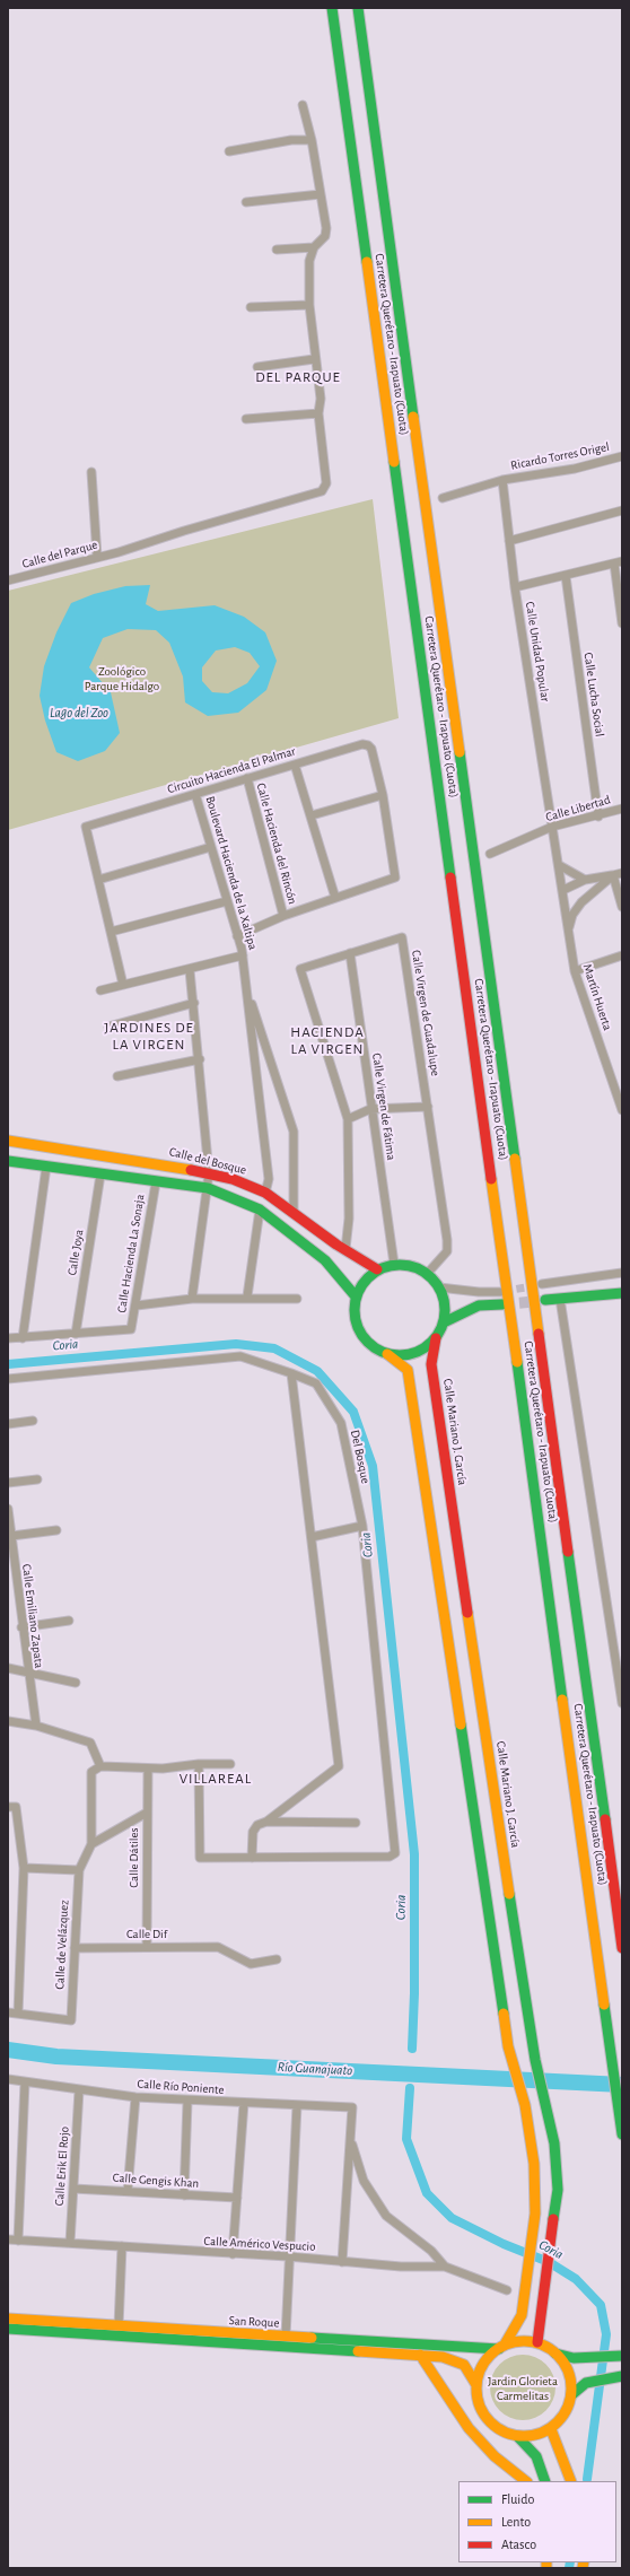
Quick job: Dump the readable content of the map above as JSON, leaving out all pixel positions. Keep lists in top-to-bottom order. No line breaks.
{"streets":{"main road":["Carretera Querétaro - Irapuato (Cuota)","Calle del Bosque","Calle Mariano J. García","San Roque"],"street":["Ricardo Torres Origel","Calle del Parque","Calle Unidad Popular","Calle Lucha Social","Circuito Hacienda El Palmar","Calle Libertad","Calle Hacienda del Rincón","Boulevard Hacienda de la Xaltipa","Martín Huerta","Calle Virgen de Guadalupe","Calle Virgen de Fátima","Calle Joya","Calle Hacienda La Sonaja","Del Bosque","Calle Emiliano Zapata","Calle Dátiles","Calle Dif","Calle de Velázquez","Calle Río Poniente","Calle Erik El Rojo","Calle Gengis Khan","Calle Américo Vespucio"]},"crossings":[["Ricardo Torres Origel","Calle Unidad Popular"],["Calle Unidad Popular","Calle Libertad"],["Calle Unidad Popular","Martín Huerta"],["Calle Lucha Social","Calle Libertad"],["Circuito Hacienda El Palmar","Calle Hacienda del Rincón"],["Circuito Hacienda El Palmar","Boulevard Hacienda de la Xaltipa"],["Boulevard Hacienda de la Xaltipa","Calle del Bosque"],["Calle Virgen de Guadalupe","Calle Virgen de Fátima"],["Calle Virgen de Guadalupe","Calle del Bosque"],["Calle Virgen de Fátima","Calle del Bosque"],["Calle Virgen de Fátima","Calle Mariano J. García"],["Calle del Bosque","Calle Mariano J. García"],["Calle Joya","Calle Hacienda La Sonaja"],["Calle Mariano J. García","San Roque"],["Calle Dátiles","Calle Dif"],["Calle Dif","Calle de Velázquez"],["Calle Río Poniente","Calle Erik El Rojo"],["Calle Erik El Rojo","Calle Gengis Khan"],["Calle Erik El Rojo","Calle Américo Vespucio"]],"districts":["DEL PARQUE","JARDINES DE LA VIRGEN","HACIENDA LA VIRGEN","VILLAREAL"],"water":["Lago del Zoo","Coria","Río Guanajuato"],"parks":["Zoológico Parque Hidalgo","Jardin Glorieta Carmelitas"],"legend":["Fluido","Lento","Atasco"]}
